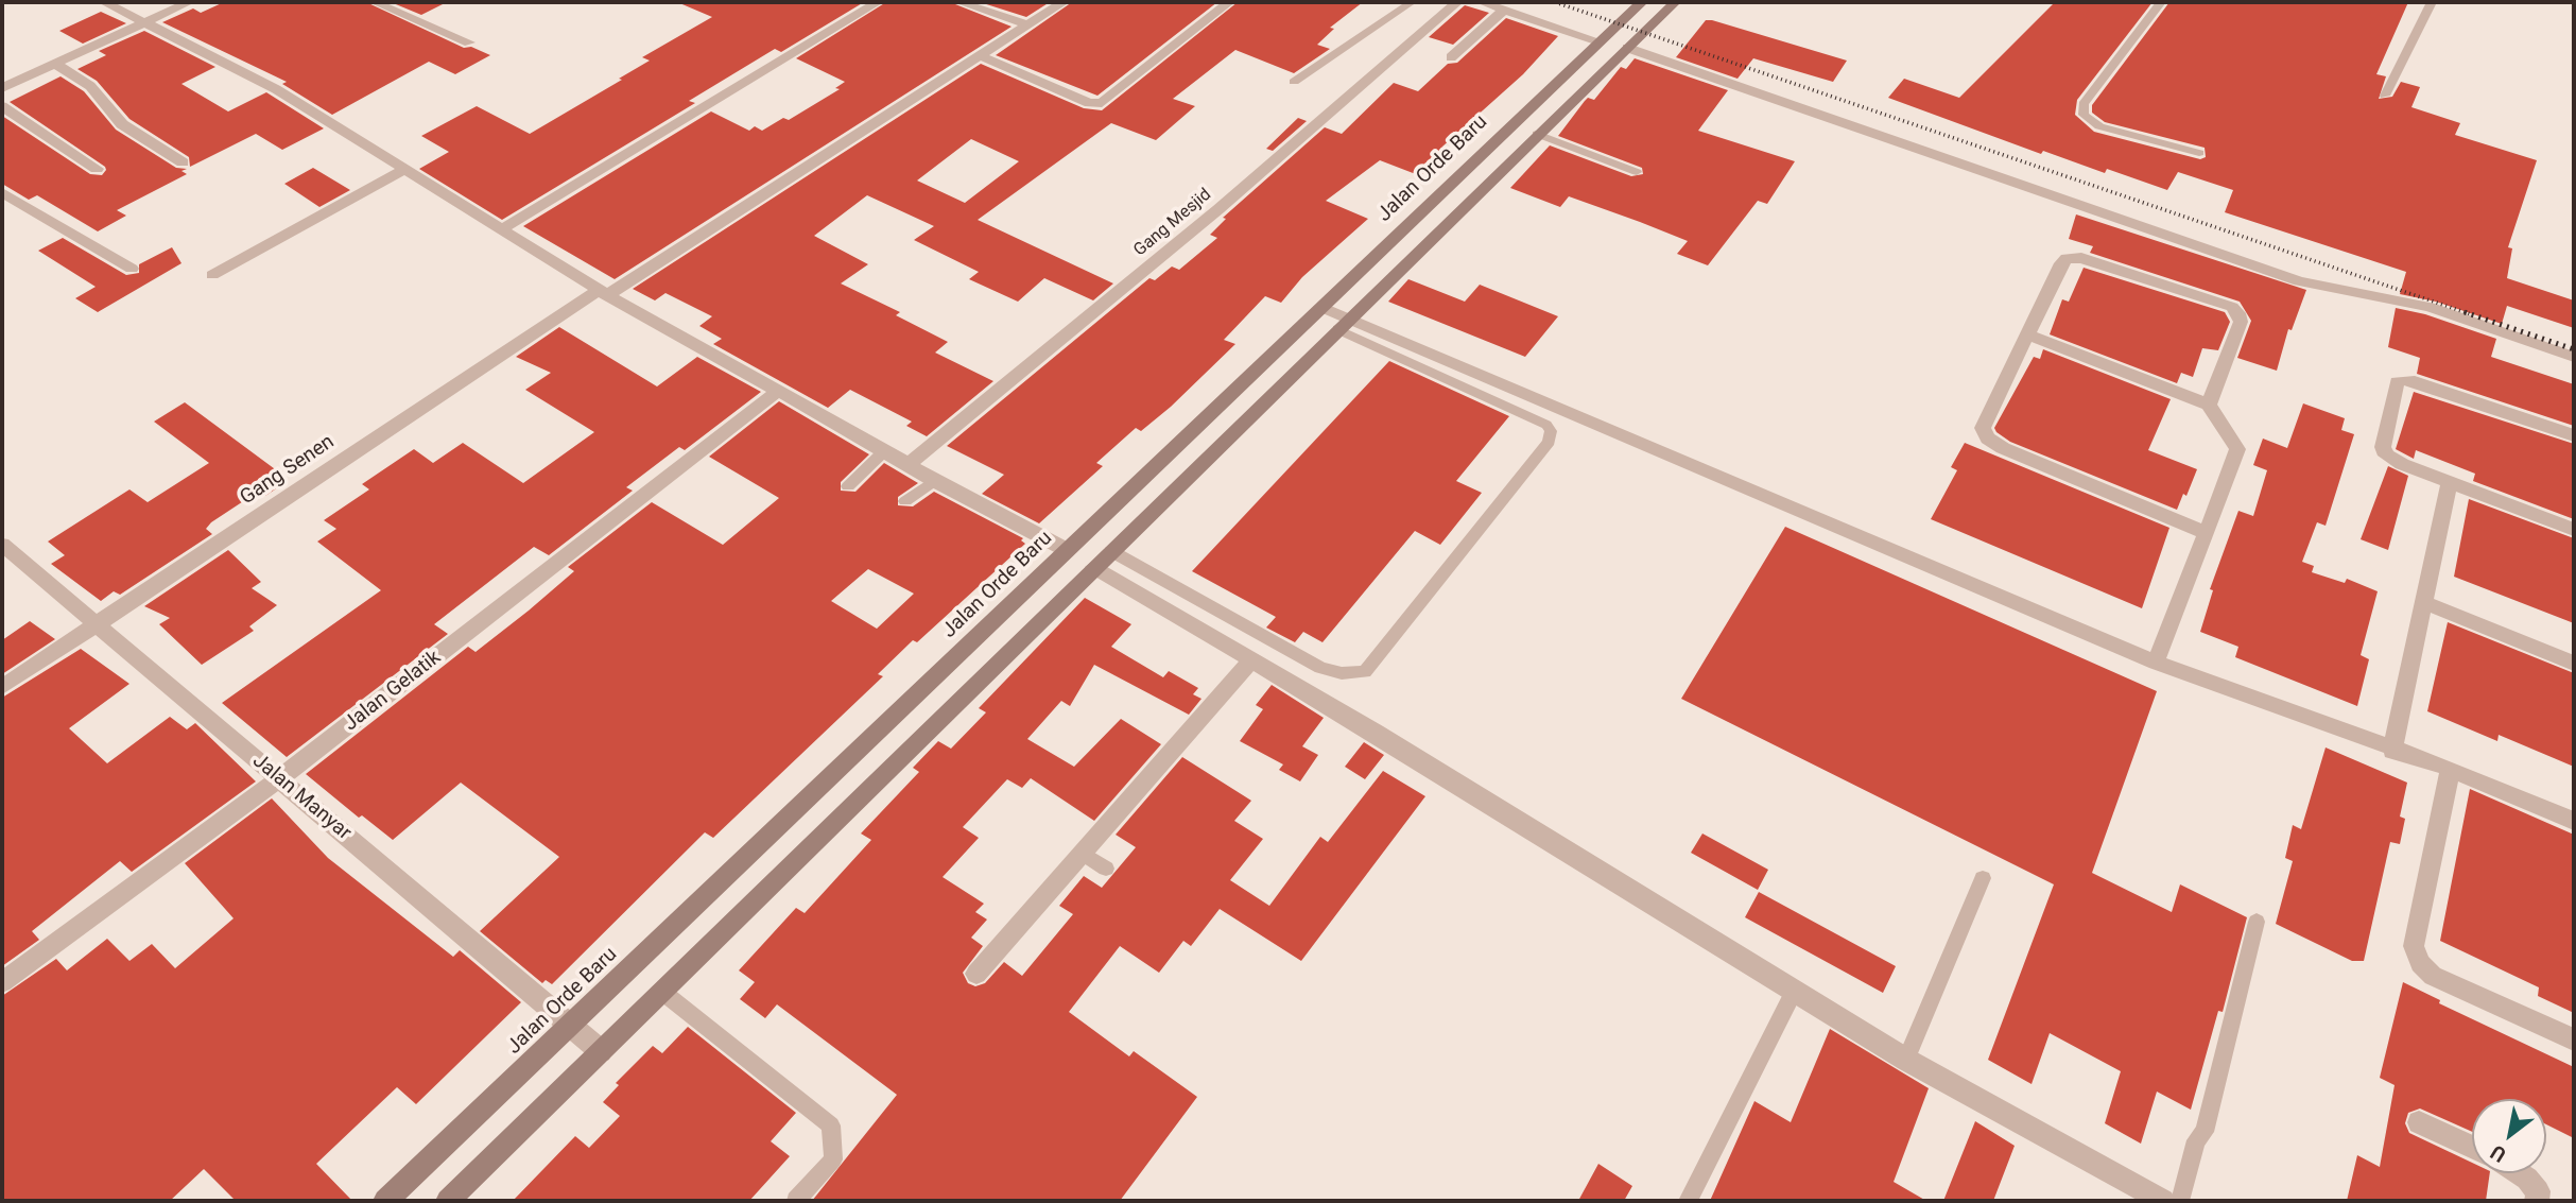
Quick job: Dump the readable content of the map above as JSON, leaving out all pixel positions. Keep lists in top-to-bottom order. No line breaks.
{"streets":{"main road":["Jalan Orde Baru"],"street":["Gang Mesjid","Gang Senen","Jalan Gelatik","Jalan Manyar"]},"crossings":[["Jalan Orde Baru","Jalan Manyar"],["Gang Senen","Jalan Manyar"],["Jalan Gelatik","Jalan Manyar"]],"north":"bottom left"}
